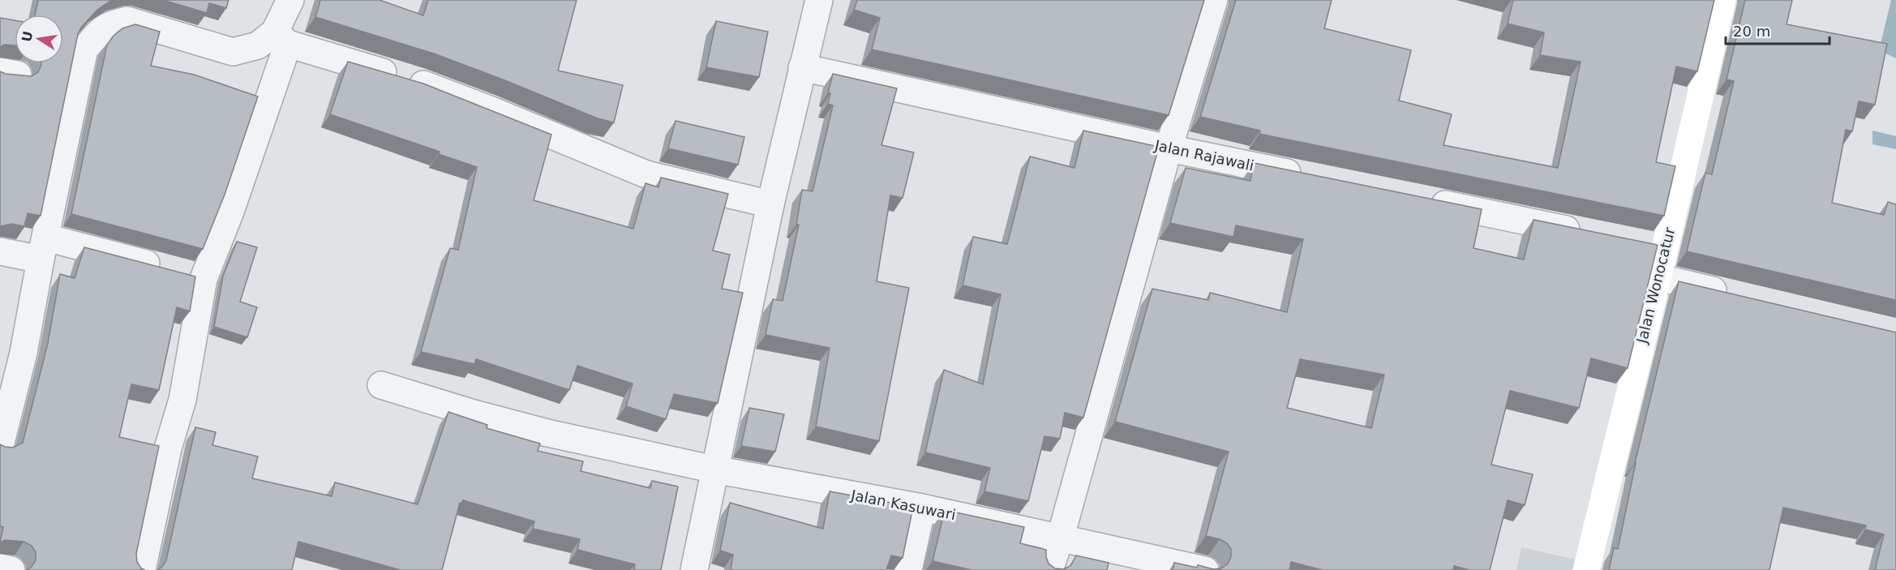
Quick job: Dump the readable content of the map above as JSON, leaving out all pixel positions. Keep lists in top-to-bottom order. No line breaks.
{"streets":{"street":["Jalan Rajawali","Jalan Wonocatur","Jalan Kasuwari"]},"scale_bar":"20 m","north":"left"}
